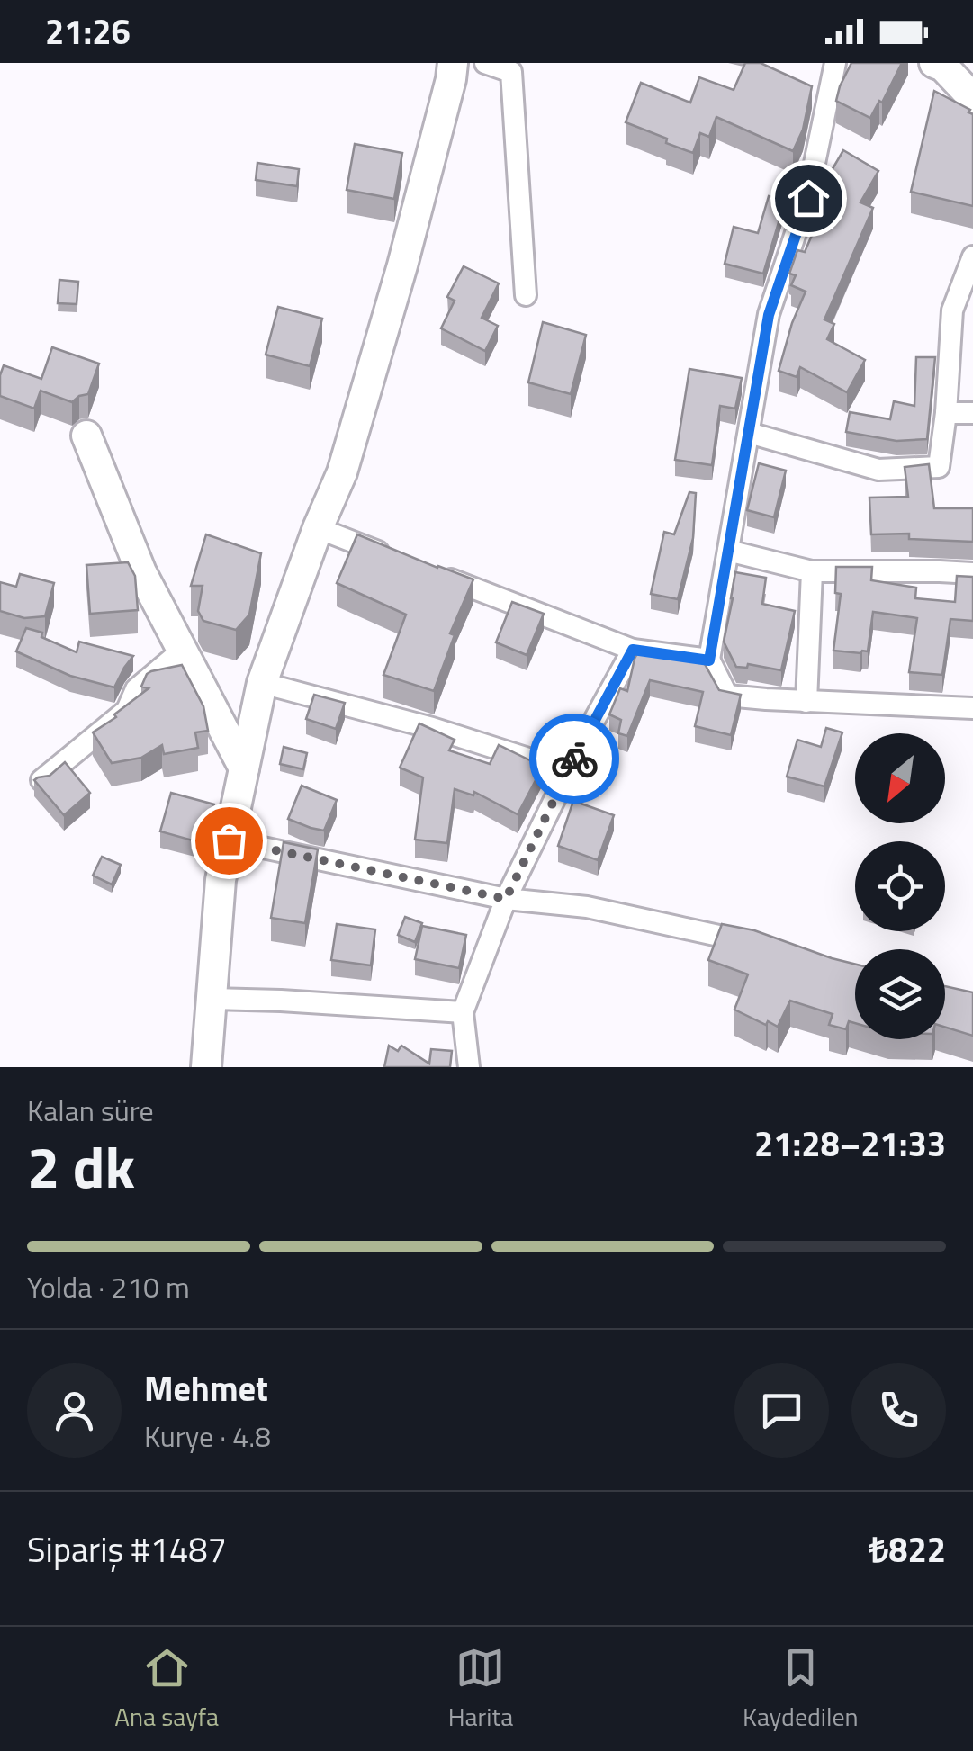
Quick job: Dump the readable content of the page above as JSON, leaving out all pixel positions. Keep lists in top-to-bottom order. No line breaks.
{"north":"bottom left","page":{"status":"21:26","heading":["2 dk","Kalan süre","21:28–21:33"],"panel":["Mehmet","Kurye · 4.8","Sipariş #1487","₺822"],"bar":"Yolda · 210 m","tabs":["Ana sayfa","Harita","Kaydedilen"]}}
